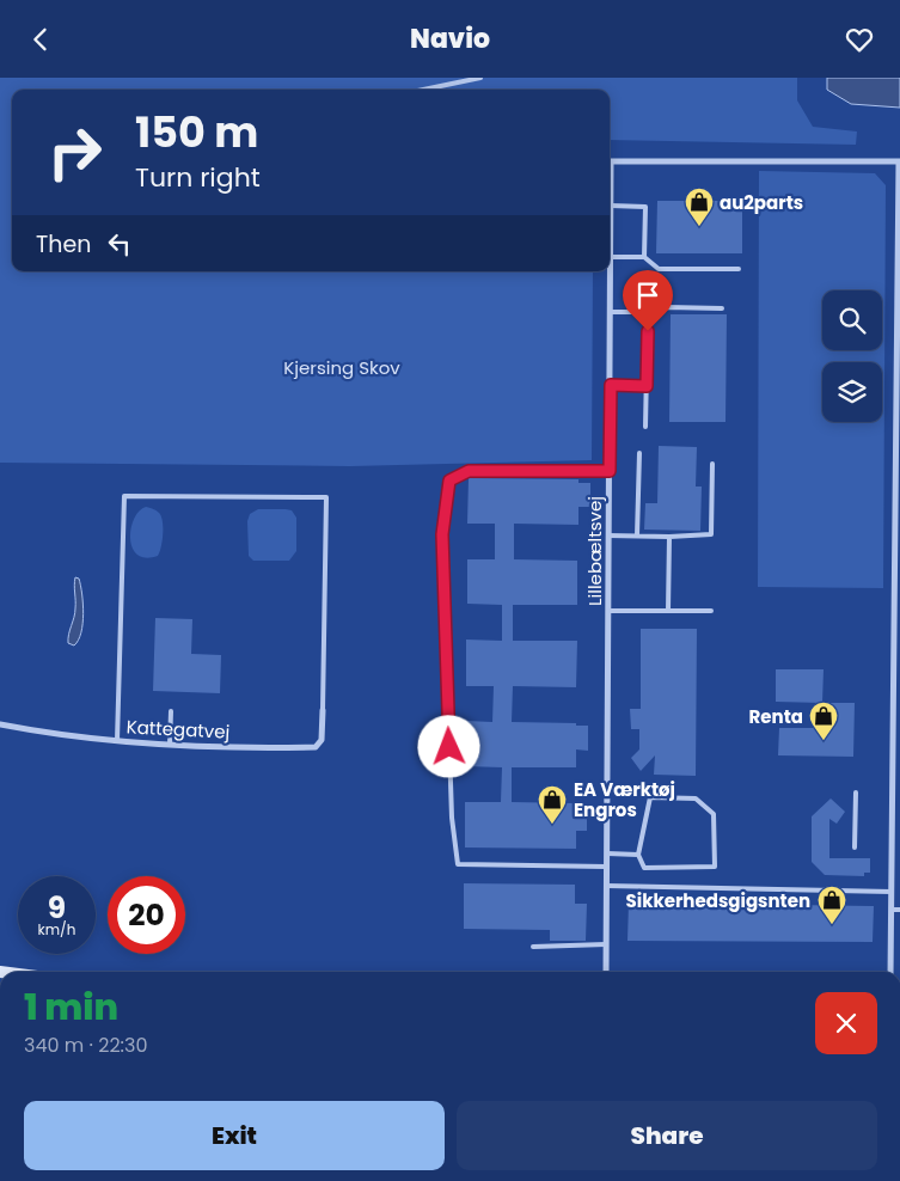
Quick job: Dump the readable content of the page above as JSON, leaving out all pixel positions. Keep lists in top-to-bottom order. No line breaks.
{"streets":{"street":["Lillebæltsvej","Kattegatvej"]},"parks":["Kjersing Skov"],"places":{"shop":["au2parts","Renta","EA Værktøj Engros","Sikkerhedsgigsnten"]},"page":{"header":"Navio","turn":["150 m","Turn right"],"then":"Then","speed":"9 km/h","limit":"20","heading":["1 min","340 m · 22:30"],"buttons":["Exit","Share"]}}
